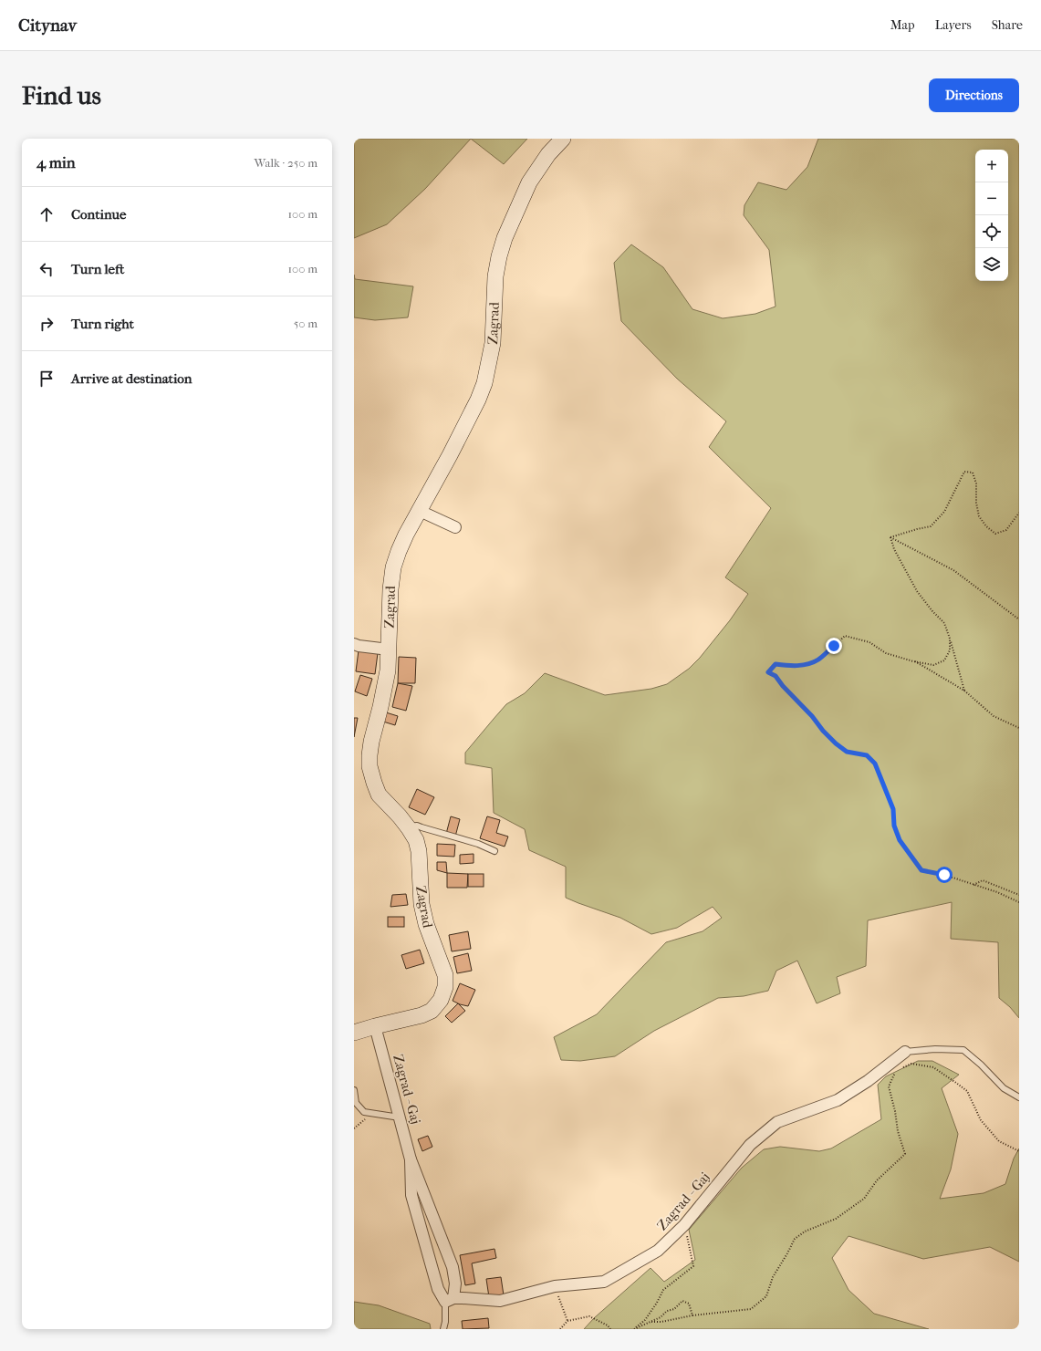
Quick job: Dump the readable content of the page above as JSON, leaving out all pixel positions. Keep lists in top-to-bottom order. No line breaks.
{"streets":{"main road":["Zagrad"],"street":["Zagrad - Gaj"]},"crossings":[["Zagrad","Zagrad - Gaj"]],"page":{"header":"Citynav","nav":["Map","Layers","Share"],"buttons":"Directions","title":"Find us","heading":["4 min","Walk · 250 m"],"map_buttons":["+","−"],"list":[["Continue","100 m"],["Turn left","100 m"],["Turn right","50 m"],"Arrive at destination"]}}
